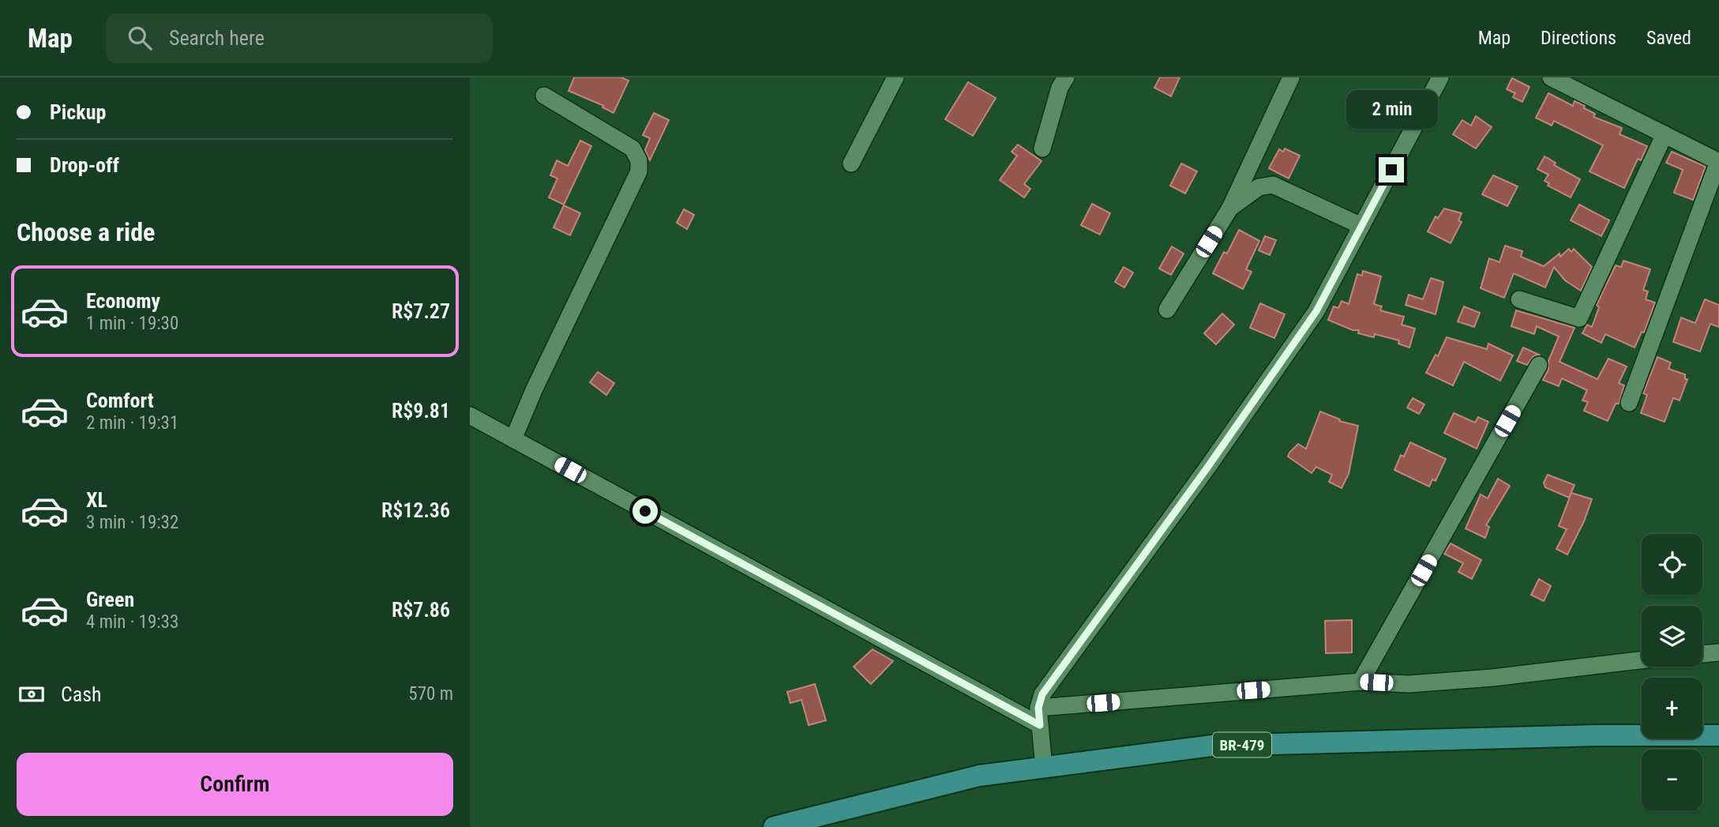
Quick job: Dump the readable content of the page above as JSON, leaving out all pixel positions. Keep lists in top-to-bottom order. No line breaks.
{"streets":{"main road":["BR-479"]},"page":{"header":"Map","search":"Search here","nav":["Map","Directions","Saved"],"banner":["Pickup","Drop-off"],"bubble":"2 min","heading":"Choose a ride","list":[{"name":"Economy","note":"1 min · 19:30","value":"R$7.27"},{"name":"Comfort","note":"2 min · 19:31","value":"R$9.81"},{"name":"XL","note":"3 min · 19:32","value":"R$12.36"},{"name":"Green","note":"4 min · 19:33","value":"R$7.86"}],"map_buttons":["+","−"],"pay":["Cash","570 m"],"buttons":"Confirm"}}
